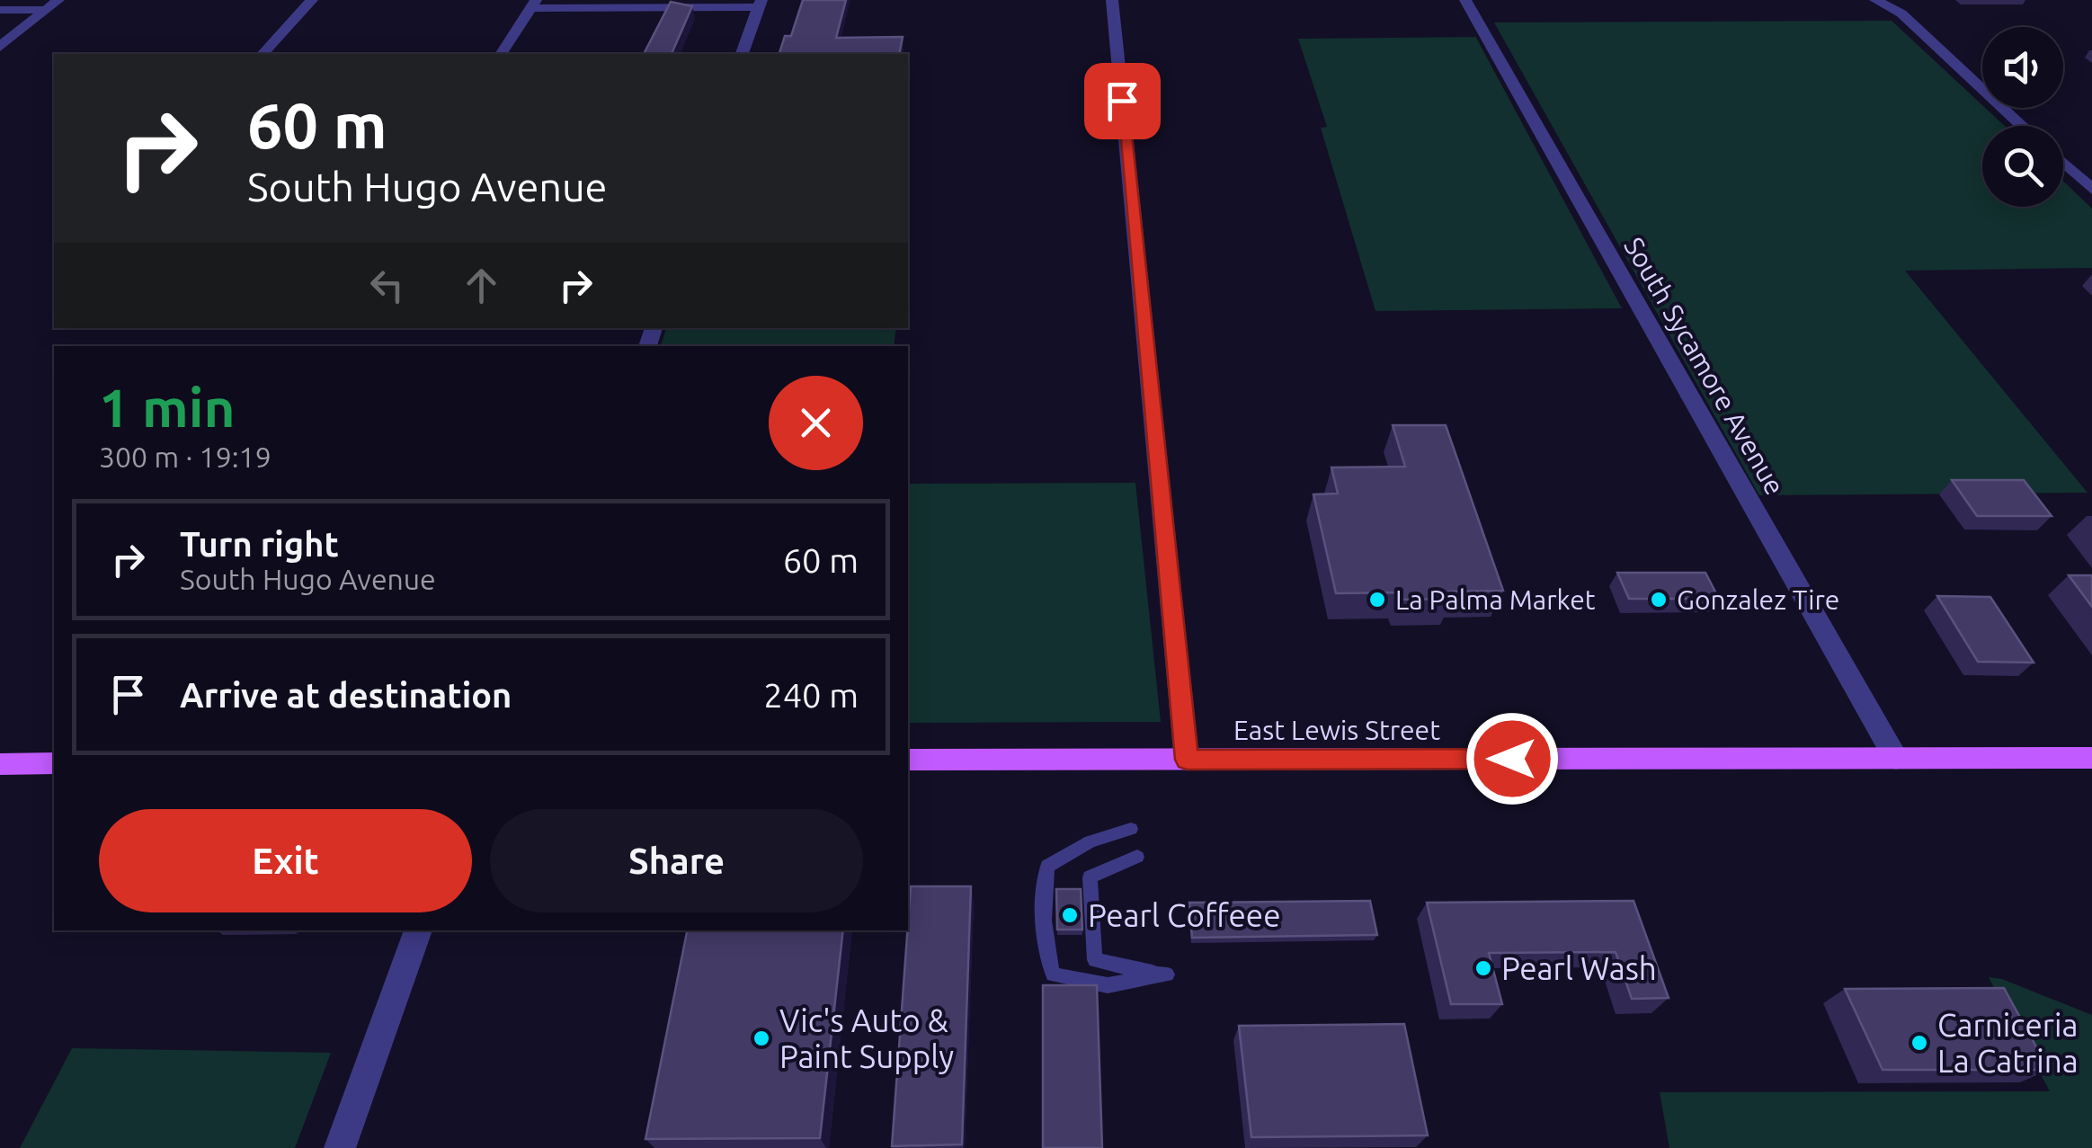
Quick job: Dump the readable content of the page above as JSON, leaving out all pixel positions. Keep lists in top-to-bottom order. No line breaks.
{"streets":{"main road":["East Lewis Street"],"street":["South Sycamore Avenue"]},"crossings":[["South Sycamore Avenue","East Lewis Street"]],"places":["La Palma Market","Gonzalez Tire","Pearl Coffeee","Pearl Wash","Vic's Auto & Paint Supply","Carniceria La Catrina"],"page":{"turn":["60 m","South Hugo Avenue"],"heading":["1 min","300 m · 19:19"],"list":[{"name":"Turn right","note":"South Hugo Avenue","value":"60 m"},{"name":"Arrive at destination","value":"240 m"}],"buttons":["Exit","Share"]}}
